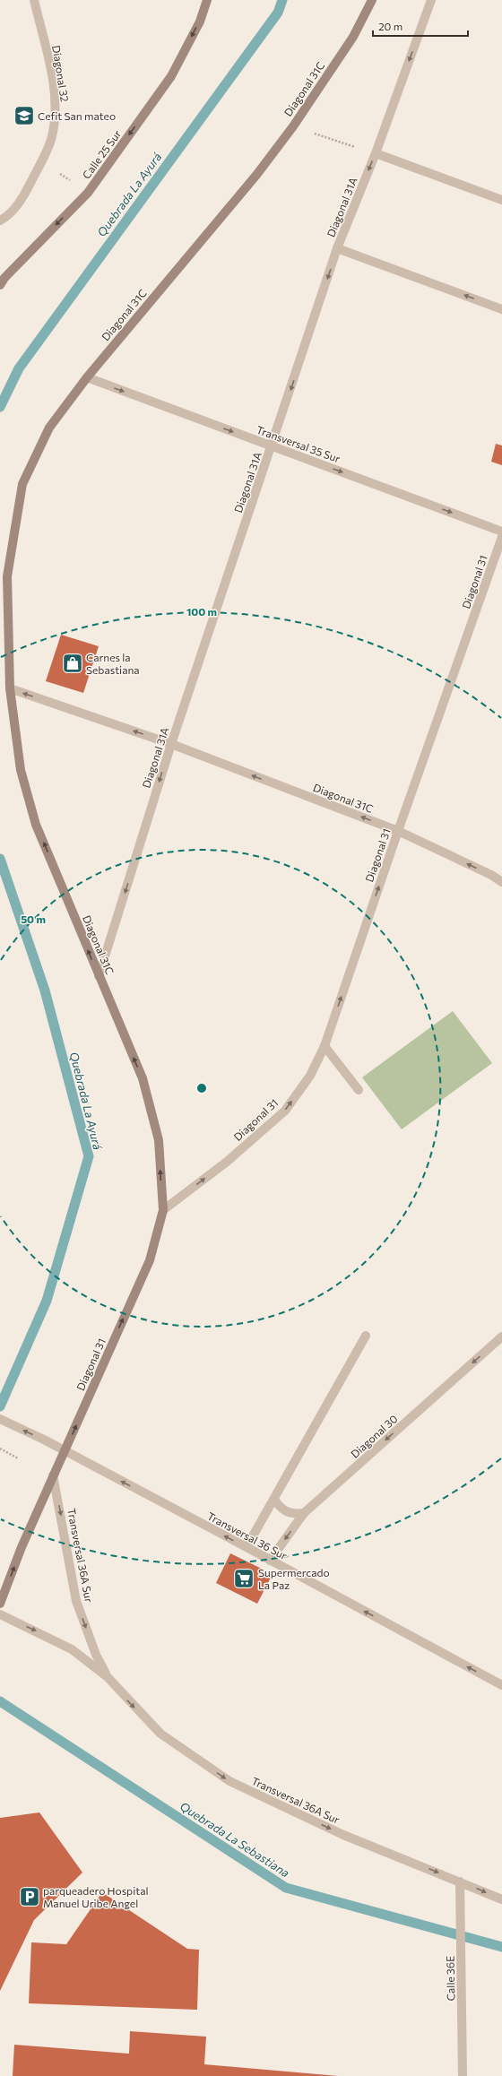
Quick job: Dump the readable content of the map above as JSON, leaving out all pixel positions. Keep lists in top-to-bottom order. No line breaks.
{"streets":{"main road":["Diagonal 31C","Calle 25 Sur","Diagonal 31"],"street":["Diagonal 32","Diagonal 31A","Transversal 35 Sur","Diagonal 30","Transversal 36 Sur","Transversal 36A Sur","Calle 36E"]},"crossings":[["Diagonal 31C","Diagonal 31A"],["Diagonal 31C","Transversal 35 Sur"],["Diagonal 31C","Diagonal 31"],["Diagonal 31A","Transversal 35 Sur"],["Diagonal 31","Transversal 36 Sur"],["Diagonal 31","Transversal 36A Sur"],["Diagonal 30","Transversal 36 Sur"],["Transversal 36A Sur","Calle 36E"]],"one_way":["Diagonal 31C","Calle 25 Sur","Diagonal 31A","Transversal 35 Sur","Diagonal 31","Transversal 36 Sur","Transversal 36A Sur"],"water":["Quebrada La Ayurá","Quebrada La Sebastiana"],"places":{"school or university":["Cefit San mateo"],"shop":["Carnes la Sebastiana"],"supermarket":["Supermercado La Paz"],"parking":["parqueadero Hospital Manuel Uribe Angel"]},"scale_bar":"20 m","rings":["100 m","50 m"]}
